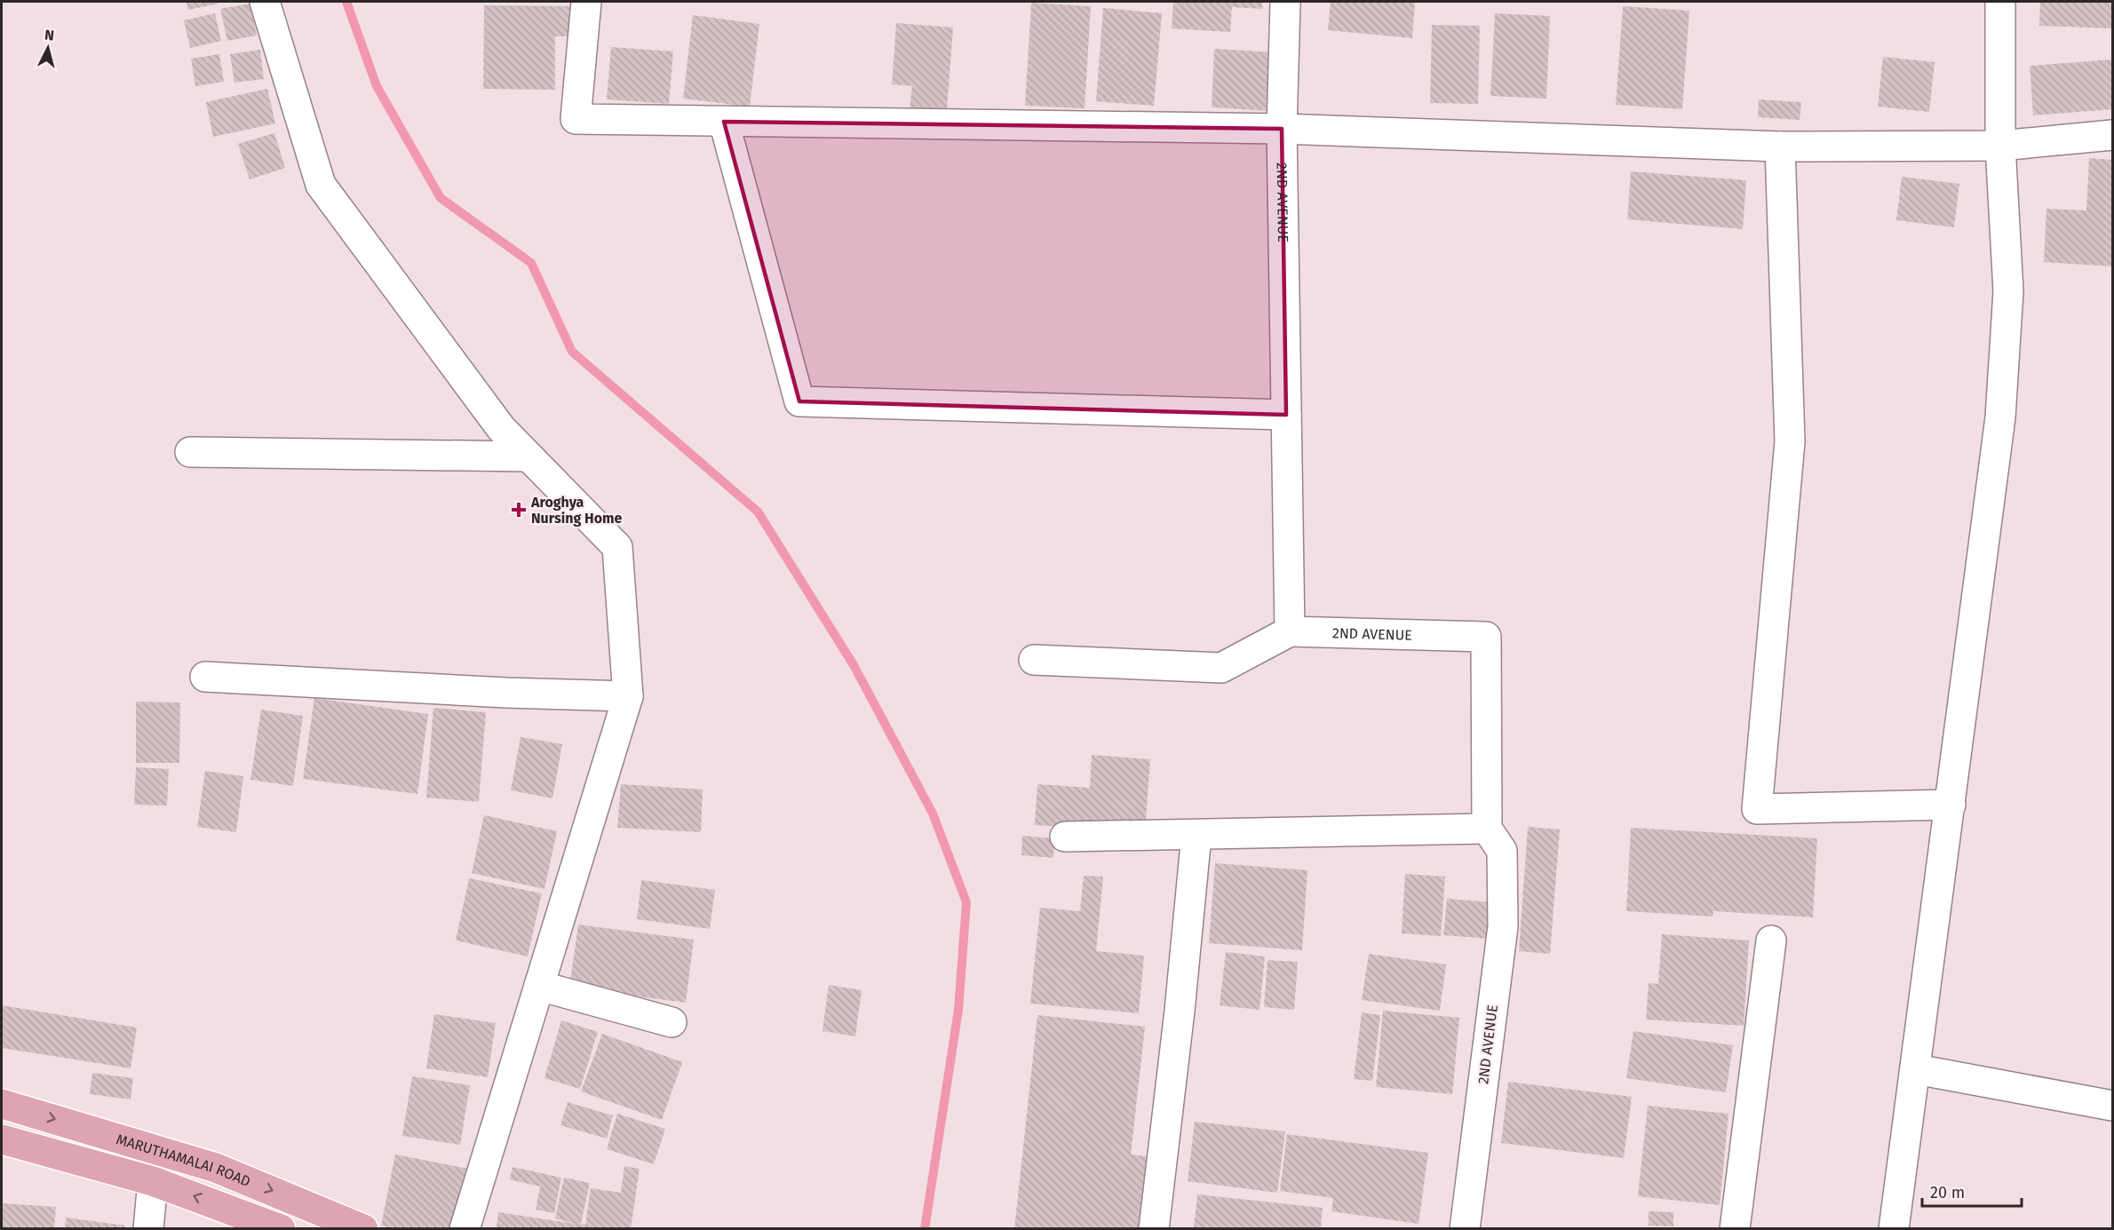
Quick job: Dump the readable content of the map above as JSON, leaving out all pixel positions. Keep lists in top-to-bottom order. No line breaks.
{"streets":{"main road":["MARUTHAMALAI ROAD"],"street":["2ND AVENUE"]},"places":{"health":["Aroghya Nursing Home"]},"scale_bar":"20 m","north":"top"}
